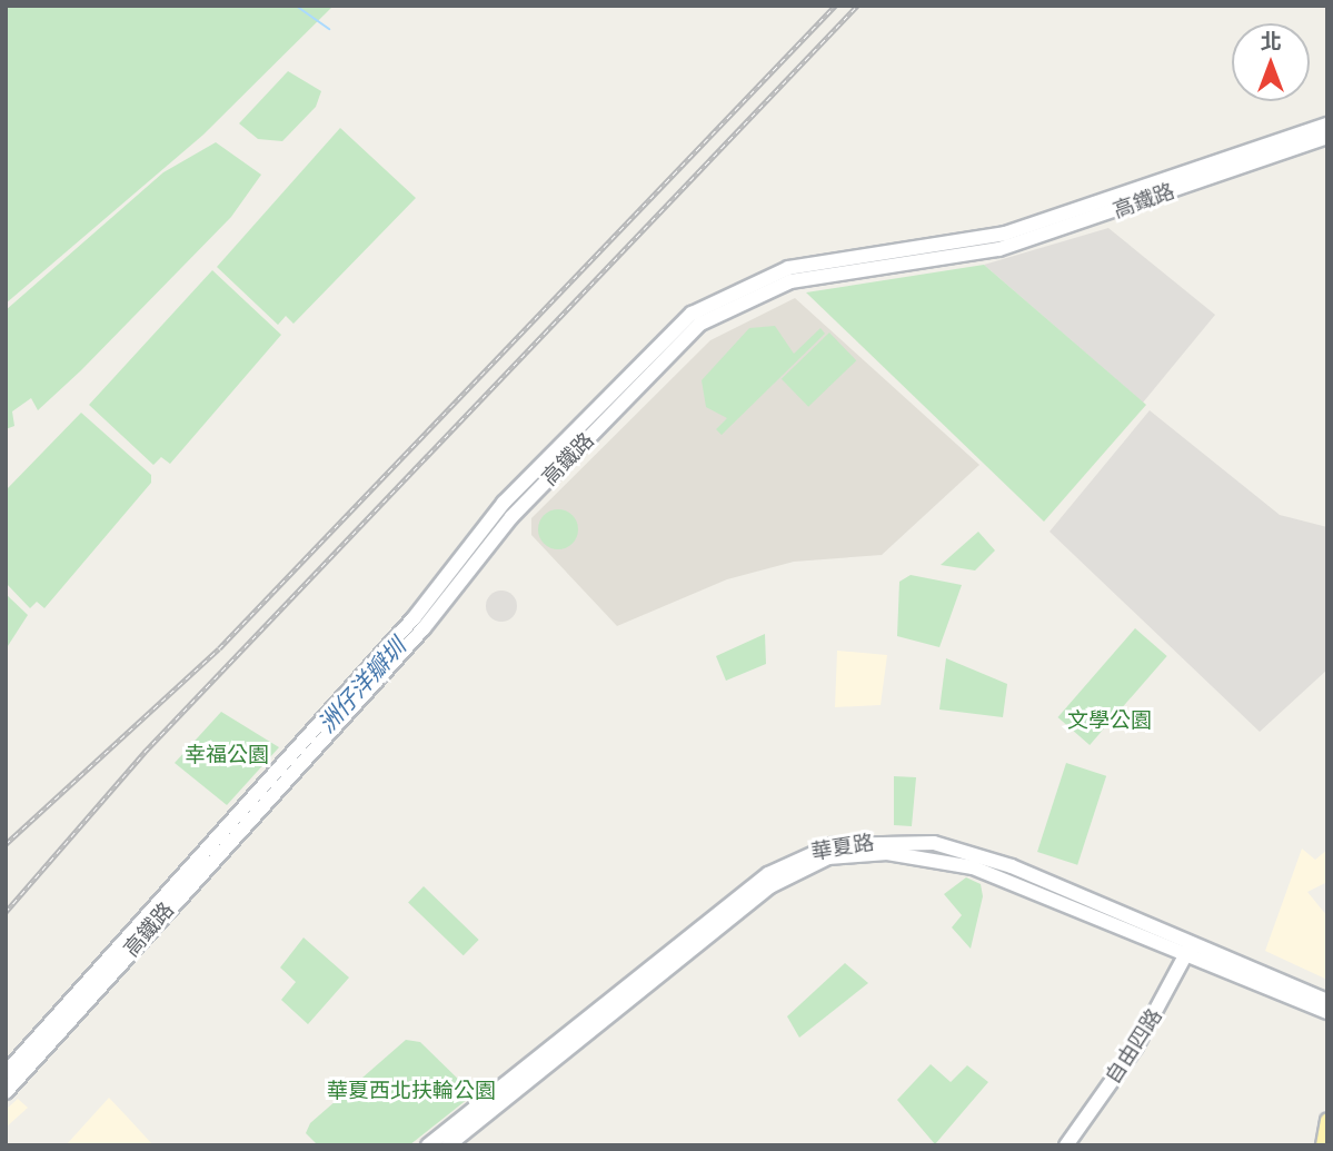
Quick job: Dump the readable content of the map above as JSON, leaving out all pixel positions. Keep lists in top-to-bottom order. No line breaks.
{"streets":{"street":["高鐵路","華夏路","自由四路"]},"crossings":[["華夏路","自由四路"]],"water":["洲仔洋瓣圳"],"parks":["文學公園","幸福公園","華夏西北扶輪公園"],"north":"top"}
